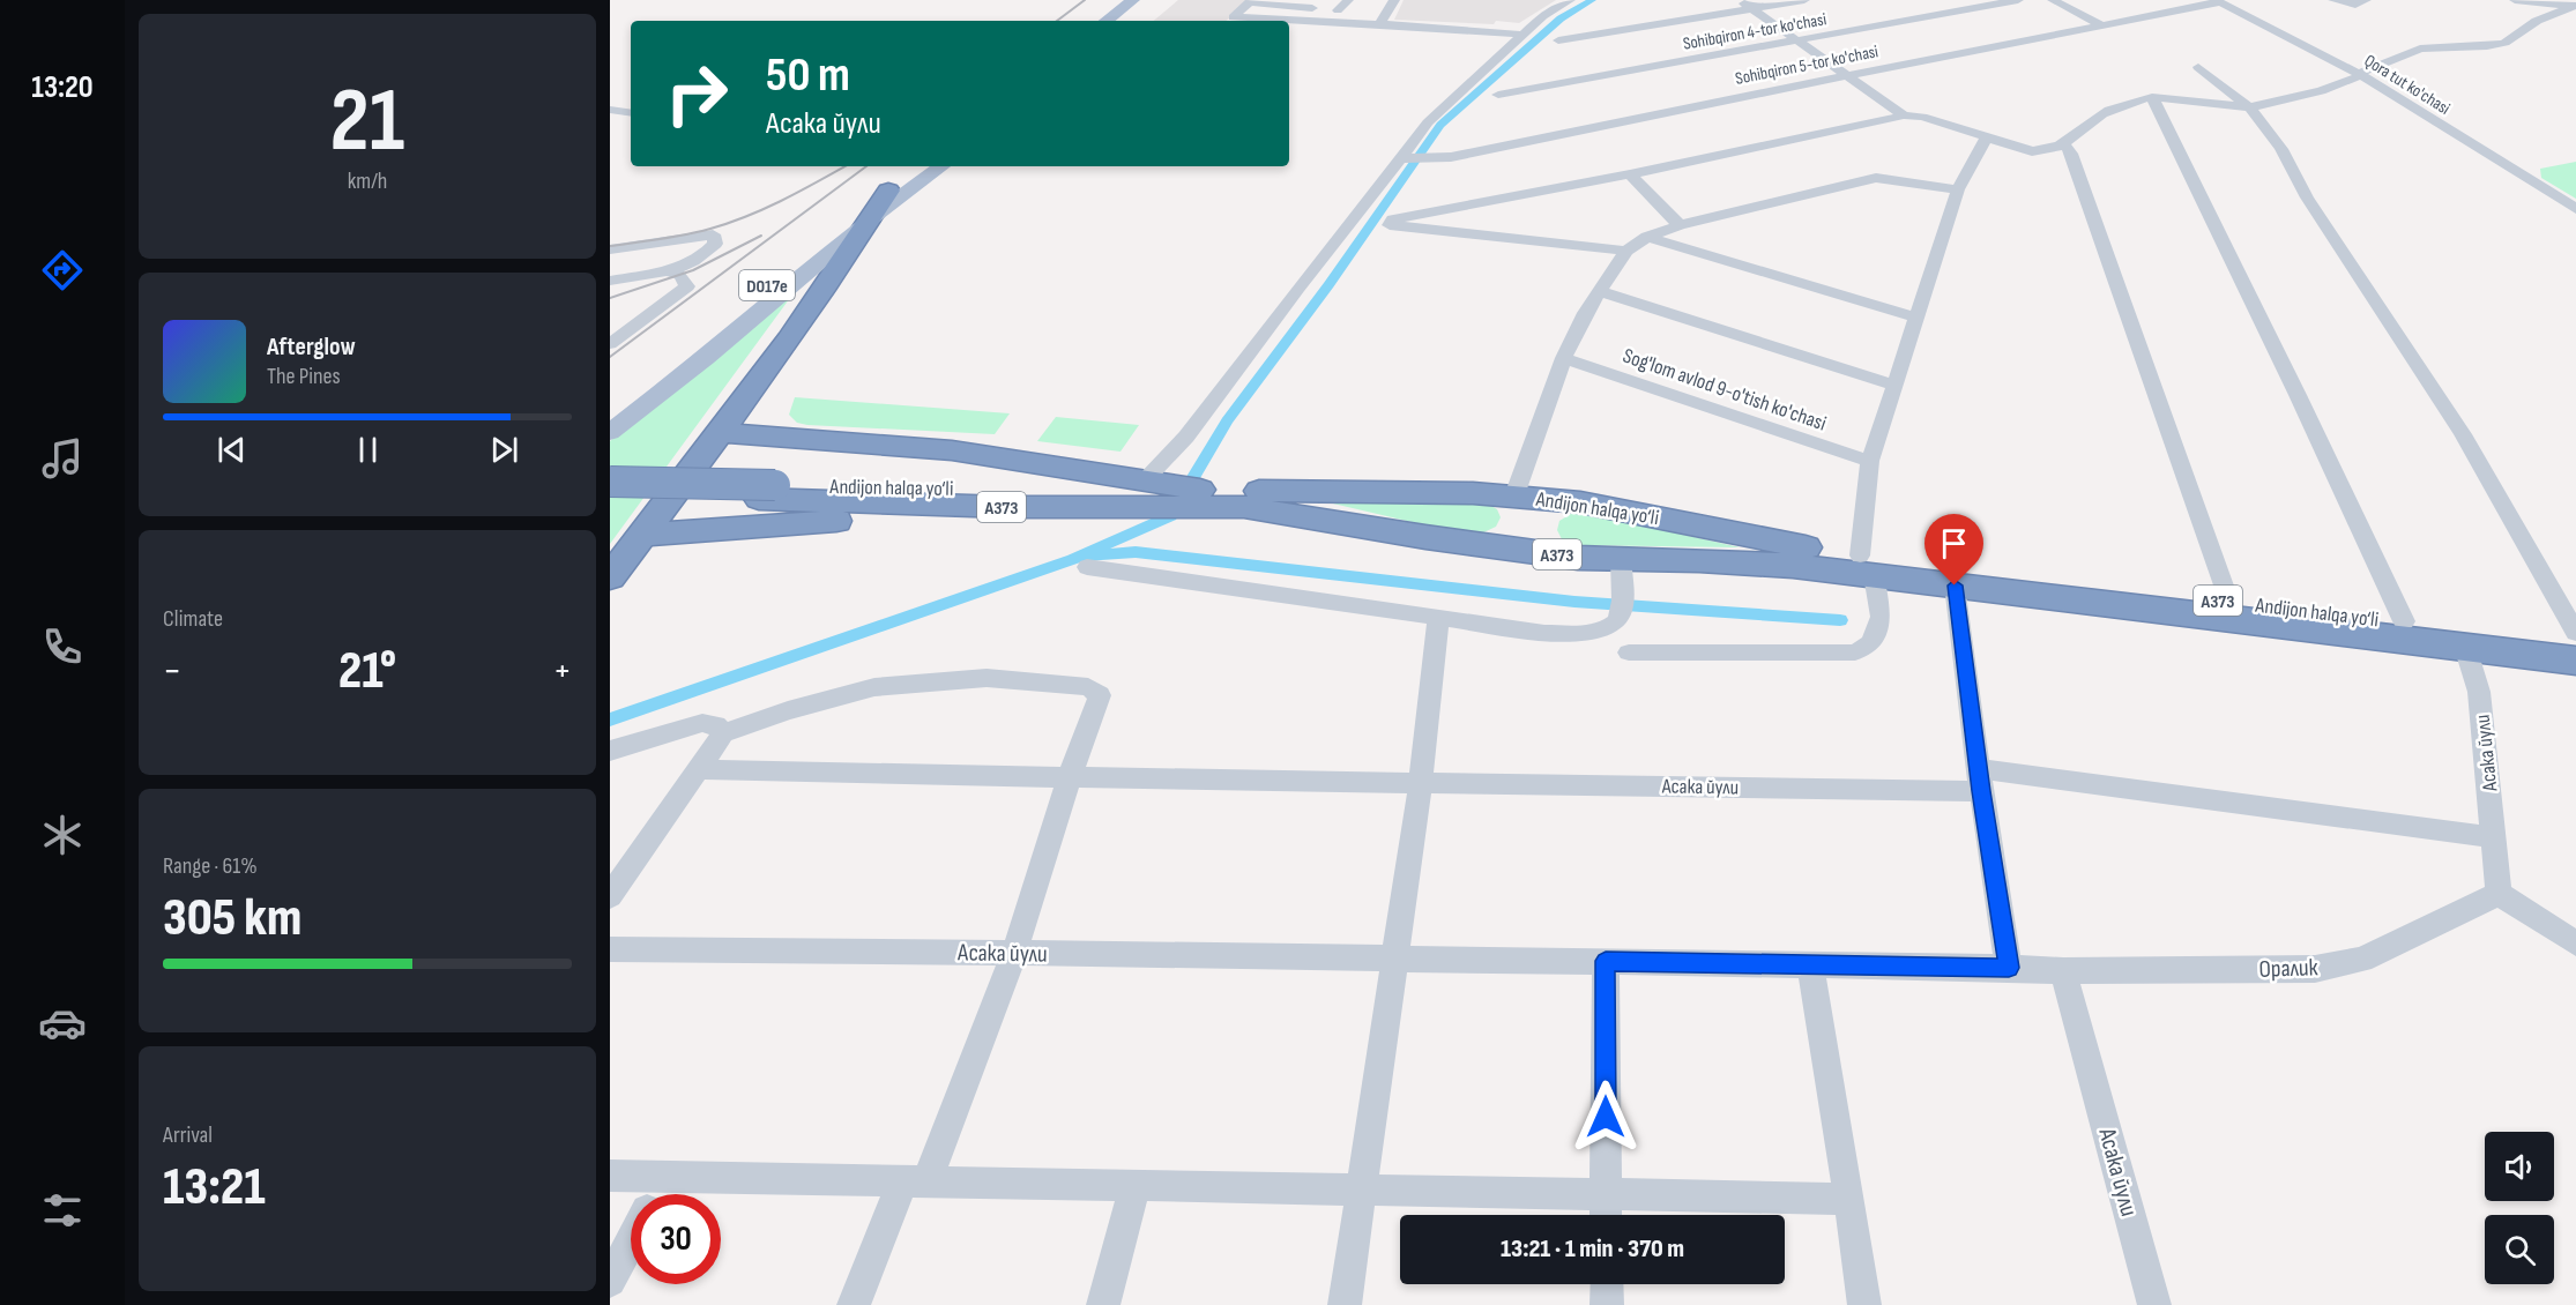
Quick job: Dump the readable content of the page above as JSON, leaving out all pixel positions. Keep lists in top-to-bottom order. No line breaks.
{"streets":{"highway":["Andijon halqa yo‘li","A373"],"main road":["D017e"],"street":["Sohibqiron 4-tor ko'chasi","Sohibqiron 5-tor ko'chasi","Qora tut ko'chasi","Sog'lom avlod 9-o'tish ko'chasi","Асака йули","Оралик"]},"crossings":[["Sohibqiron 5-tor ko'chasi","Qora tut ko'chasi"],["Andijon halqa yo‘li","Асака йули"],["Асака йули","Оралик"]],"page":{"tabs":"13:20","tile":[["21","km/h"],"Climate",["Range · 61%","305 km"],["Arrival","13:21"]],"turn":["50 m","Асака йули"],"song":["Afterglow","The Pines"],"heat":["−","21°","+"],"limit":"30","trip":"13:21 · 1 min · 370 m"}}
